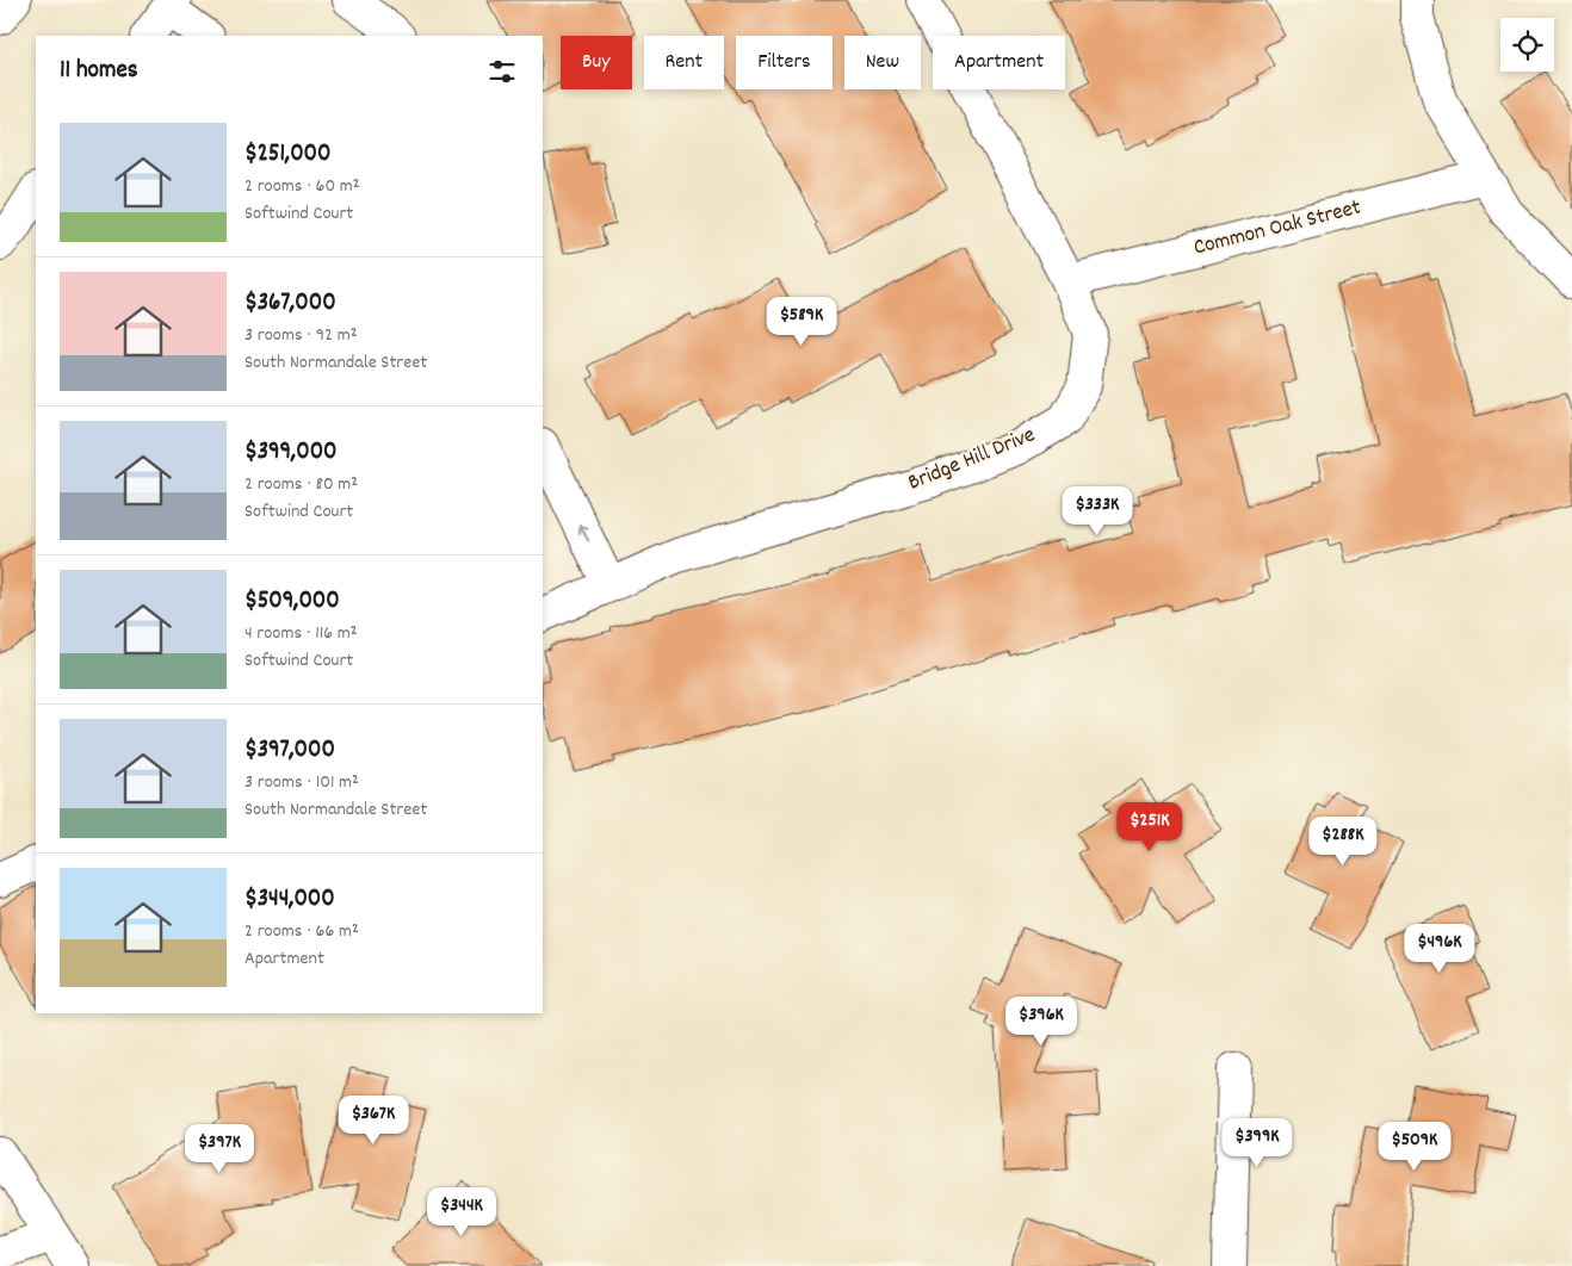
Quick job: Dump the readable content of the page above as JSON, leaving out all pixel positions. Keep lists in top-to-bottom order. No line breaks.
{"streets":{"street":["Common Oak Street","Bridge Hill Drive"]},"crossings":[["Common Oak Street","Bridge Hill Drive"]],"page":{"chip":["Buy","Rent","Filters","New","Apartment"],"heading":"11 homes","list":[{"name":"$251,000","note":"2 rooms · 60 m² · Softwind Court"},{"name":"$367,000","note":"3 rooms · 92 m² · South Normandale Street"},{"name":"$399,000","note":"2 rooms · 80 m² · Softwind Court"},{"name":"$509,000","note":"4 rooms · 116 m² · Softwind Court"},{"name":"$397,000","note":"3 rooms · 101 m² · South Normandale Street"},{"name":"$344,000","note":"2 rooms · 66 m² · Apartment"}],"price":["$589K","$333K","$251K","$288K","$496K","$396K","$367K","$399K","$509K","$397K","$344K"]}}
